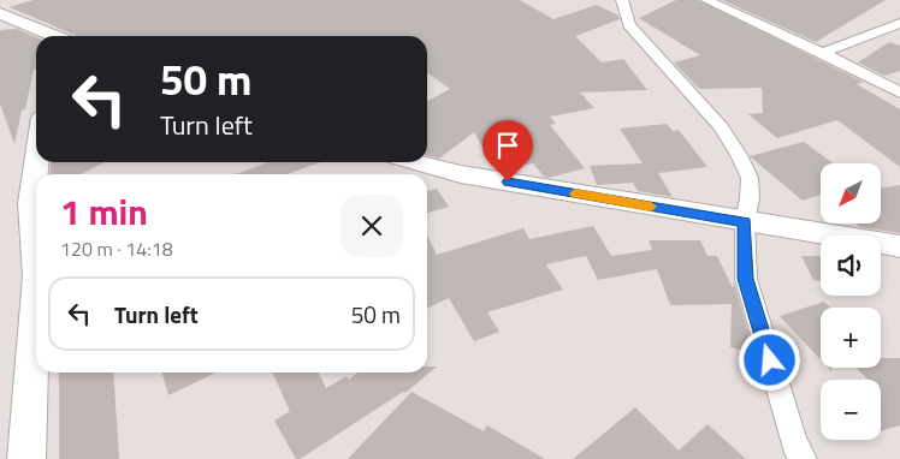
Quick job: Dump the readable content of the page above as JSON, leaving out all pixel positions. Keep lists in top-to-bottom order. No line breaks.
{"north":"bottom left","page":{"turn":["50 m","Turn left"],"map_buttons":["+","−"],"heading":["1 min","120 m · 14:18"],"list":[{"name":"Turn left","value":"50 m"}]}}
